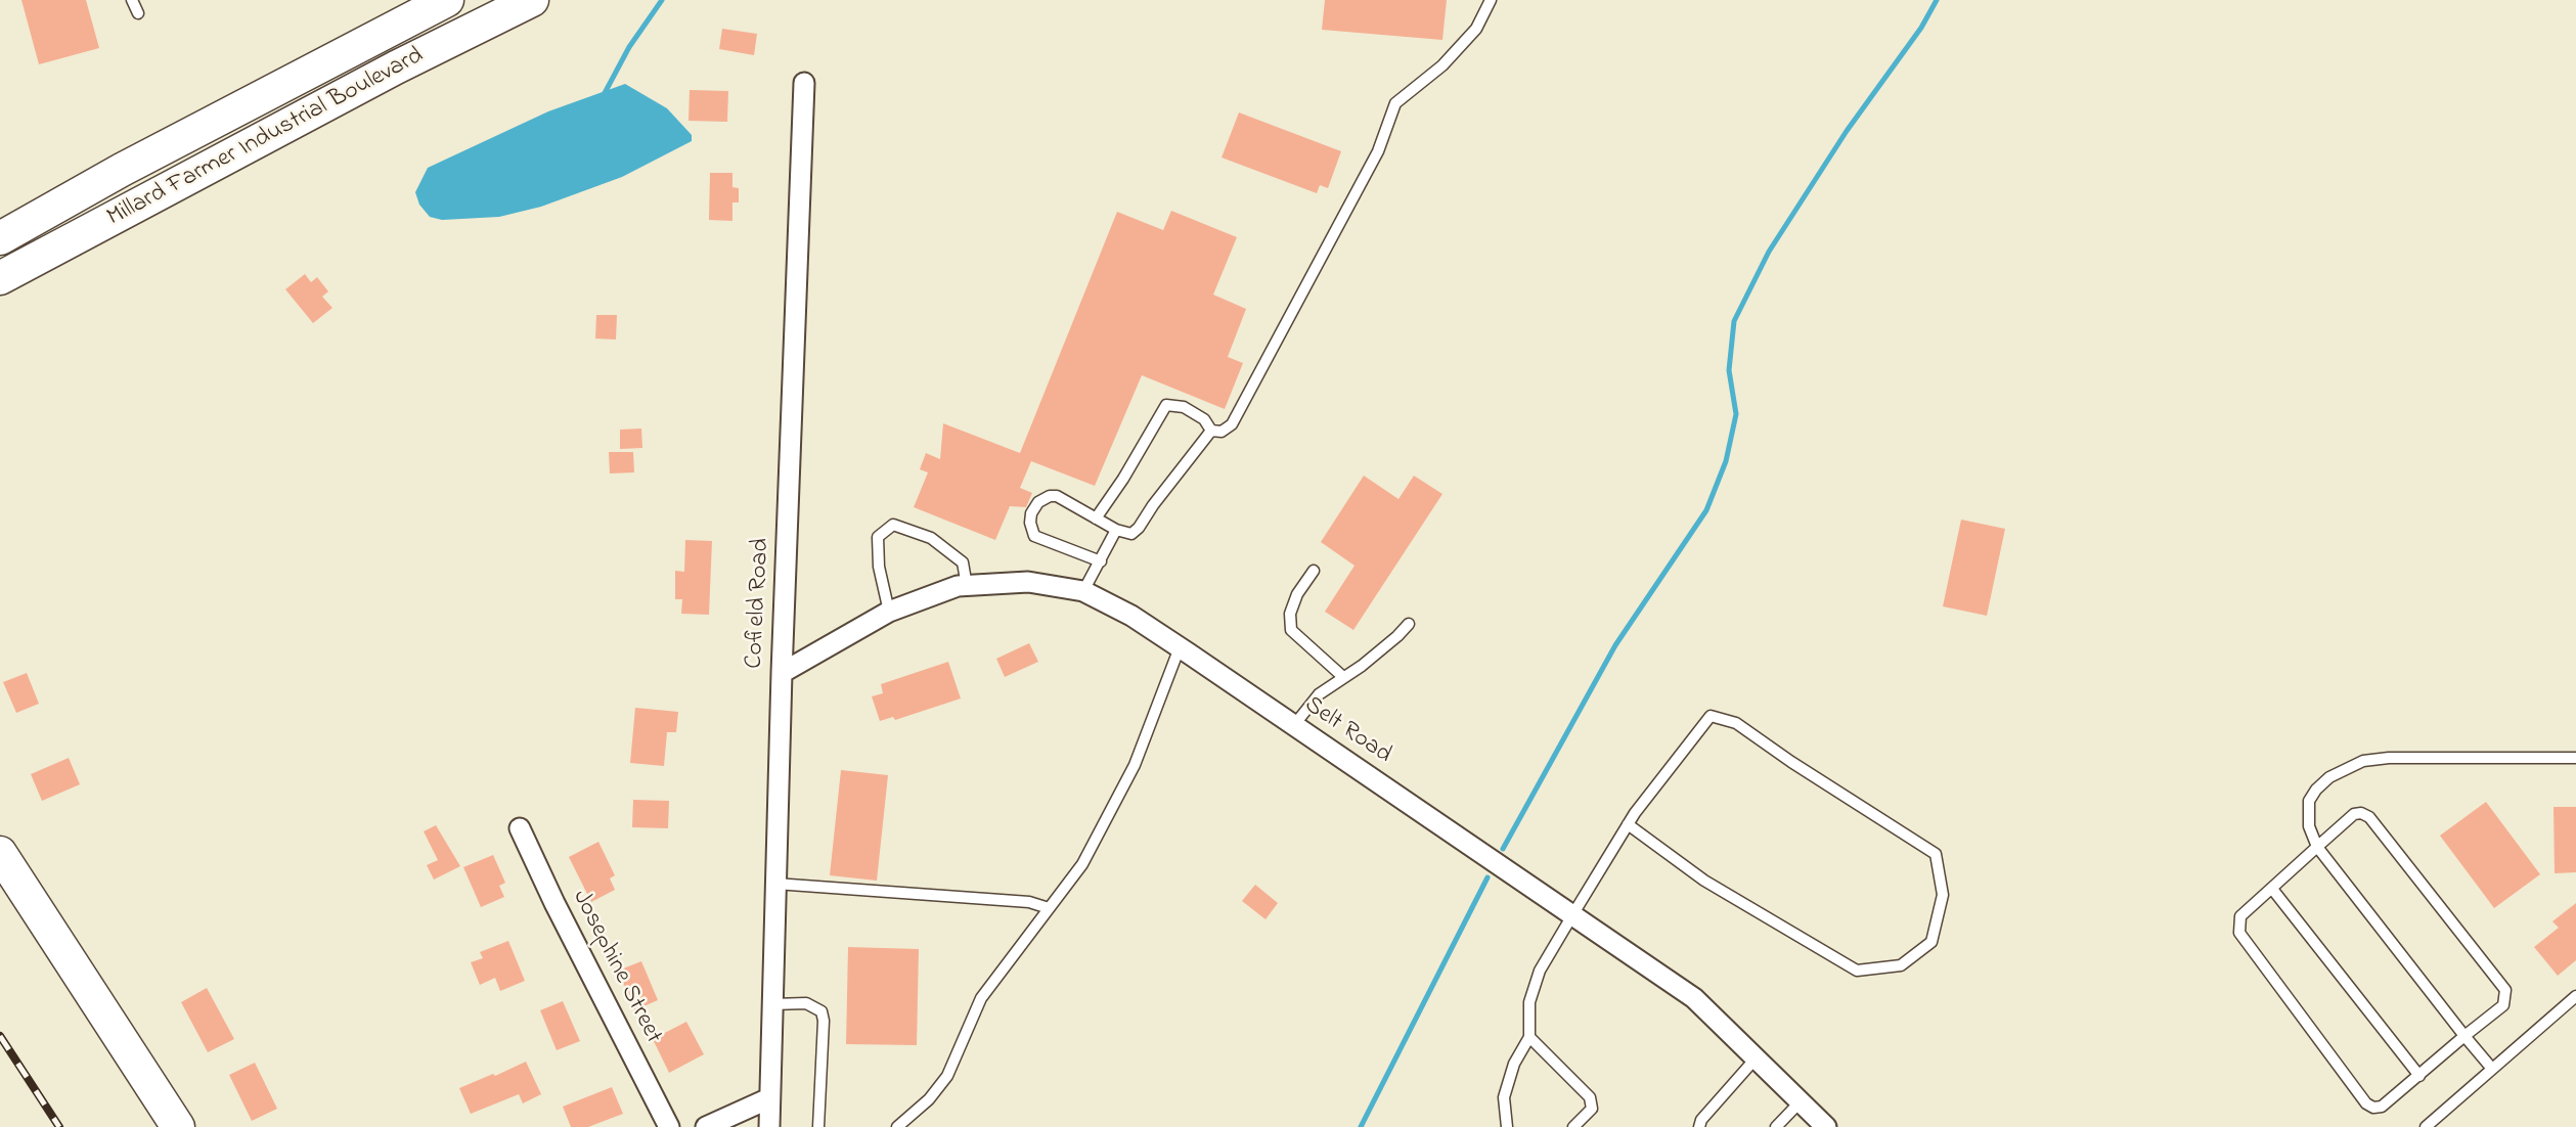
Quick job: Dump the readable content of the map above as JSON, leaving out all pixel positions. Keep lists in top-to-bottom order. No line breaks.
{"streets":{"main road":["Millard Farmer Industrial Boulevard"],"street":["Cofield Road","Selt Road","Josephine Street"]},"crossings":[["Cofield Road","Selt Road"]]}
